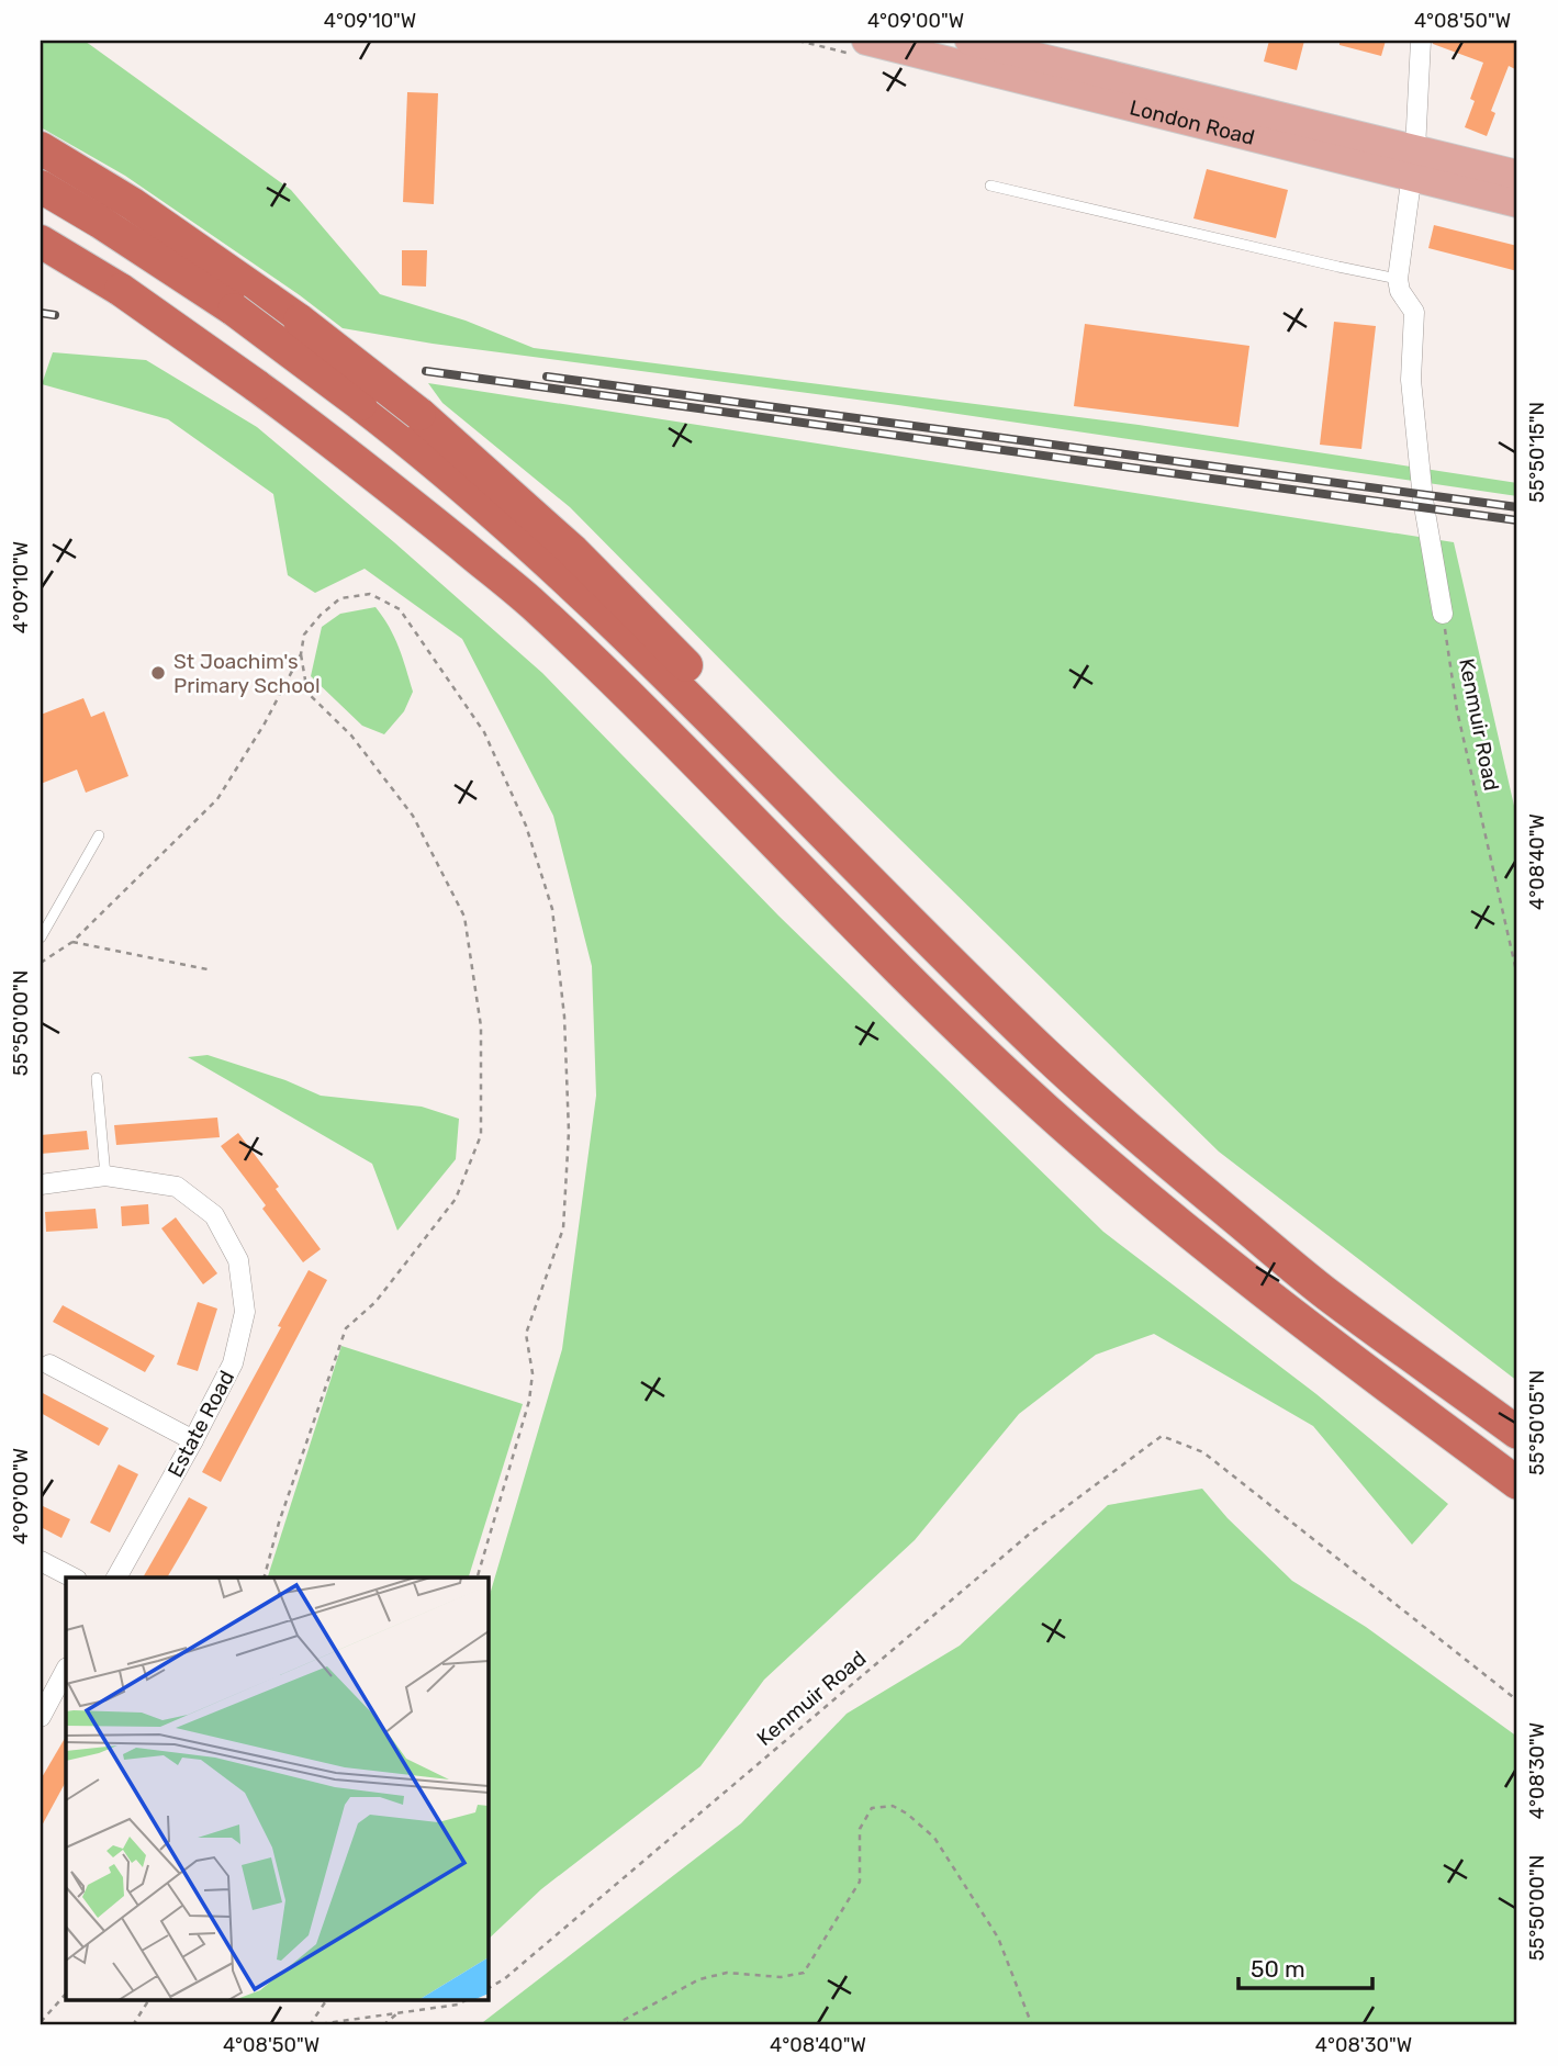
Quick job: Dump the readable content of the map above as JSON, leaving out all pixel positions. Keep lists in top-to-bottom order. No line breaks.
{"streets":{"main road":["London Road"],"street":["Estate Road"],"path":["Kenmuir Road"]},"places":["St Joachim's Primary School"],"scale_bar":"50 m","coordinates":["4°09'10\"W","4°09'00\"W","4°08'50\"W","55°50'15\"N","4°08'40\"W","55°50'00\"N","55°50'05\"N","4°08'30\"W"]}
